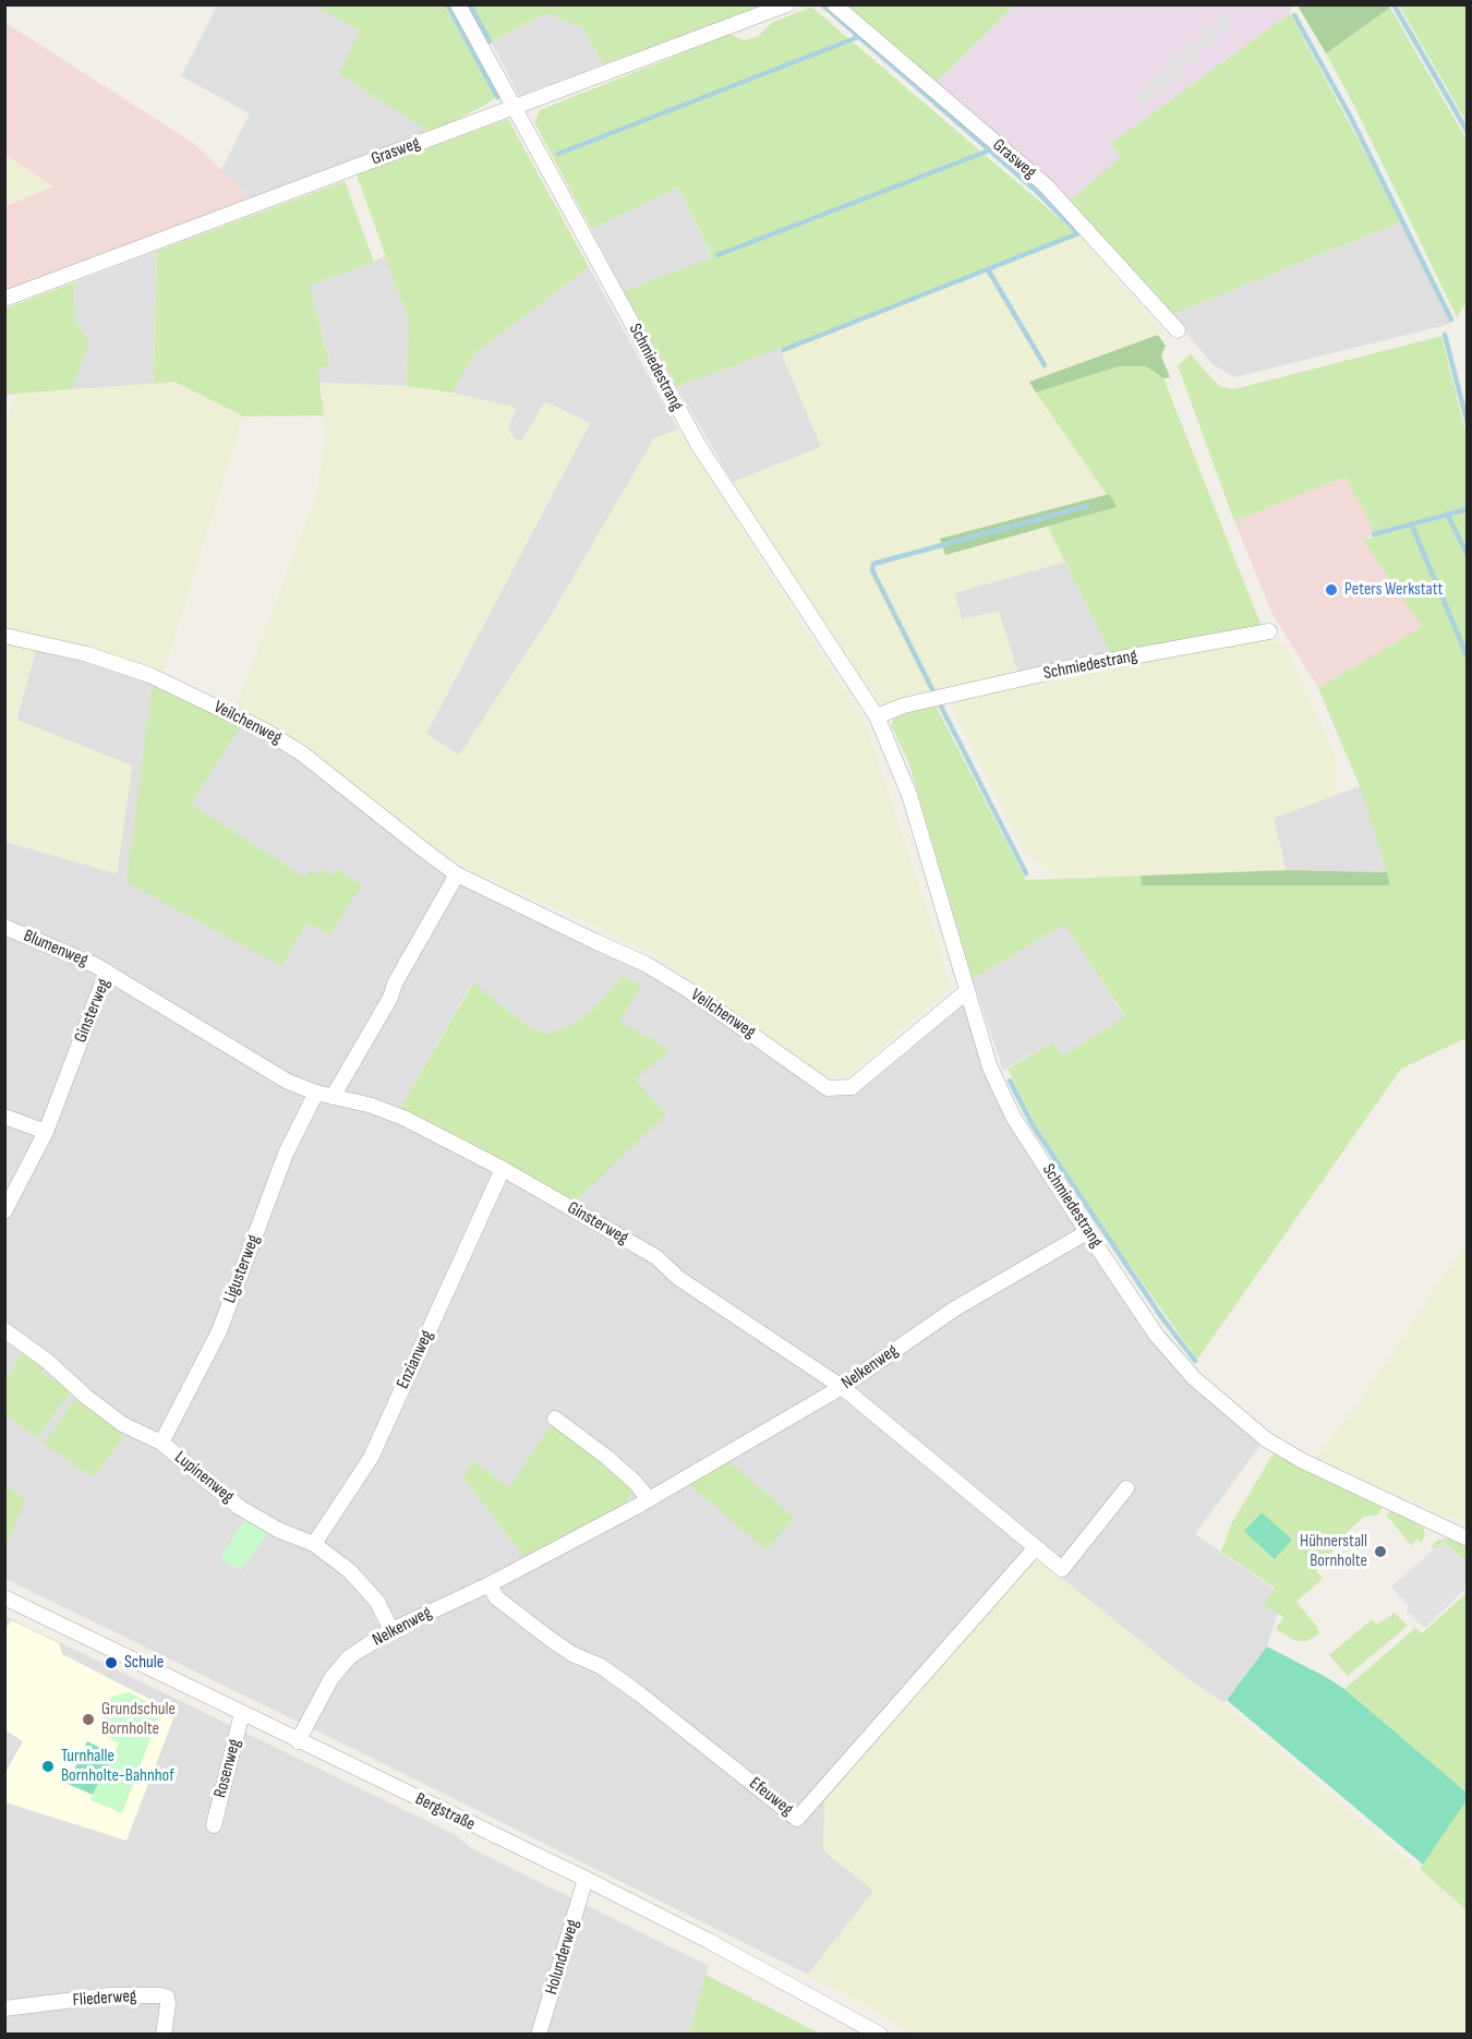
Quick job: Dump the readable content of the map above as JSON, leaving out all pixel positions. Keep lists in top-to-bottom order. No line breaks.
{"streets":{"street":["Grasweg","Schmiedestrang","Veilchenweg","Blumenweg","Ginsterweg","Ligusterweg","Enzianweg","Nelkenweg","Lupinenweg","Rosenweg","Efeuweg","Bergstraße","Holunderweg","Fliederweg"]},"crossings":[["Grasweg","Schmiedestrang"],["Schmiedestrang","Veilchenweg"],["Schmiedestrang","Nelkenweg"],["Blumenweg","Ginsterweg"],["Ginsterweg","Ligusterweg"],["Ginsterweg","Enzianweg"],["Ginsterweg","Nelkenweg"],["Ligusterweg","Lupinenweg"],["Enzianweg","Lupinenweg"],["Nelkenweg","Lupinenweg"],["Nelkenweg","Efeuweg"],["Nelkenweg","Bergstraße"],["Rosenweg","Bergstraße"],["Bergstraße","Holunderweg"]],"places":["Peters Werkstatt","Hühnerstall Bornholte","Schule","Grundschule Bornholte","Turnhalle Bornholte-Bahnhof"]}
